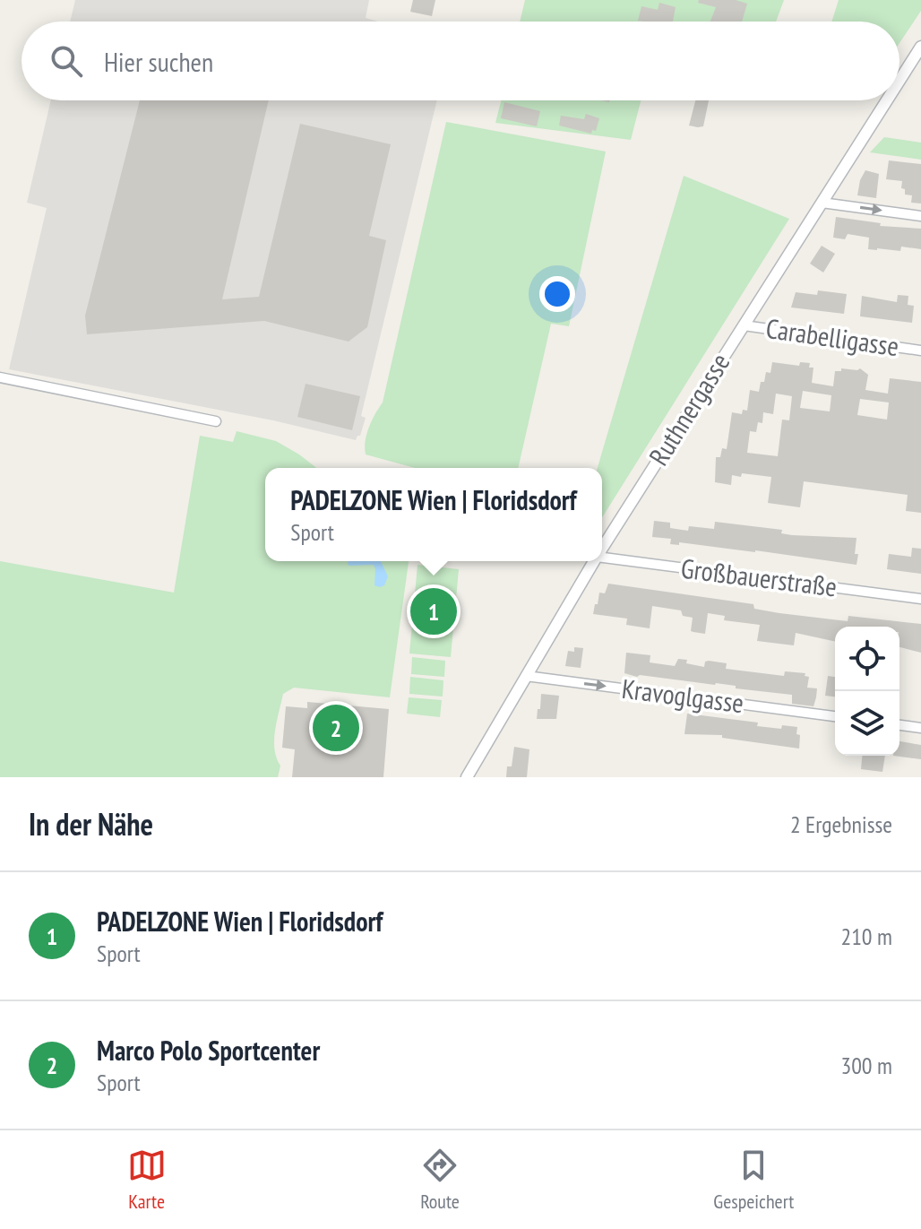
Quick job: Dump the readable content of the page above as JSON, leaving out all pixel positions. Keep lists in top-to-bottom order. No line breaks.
{"streets":{"street":["Carabelligasse","Ruthnergasse","Großbauerstraße","Kravoglgasse"]},"crossings":[["Carabelligasse","Ruthnergasse"],["Ruthnergasse","Kravoglgasse"]],"one_way":["Kravoglgasse"],"page":{"search":"Hier suchen","popup":["PADELZONE Wien | Floridsdorf","Sport"],"pins":["1","2"],"heading":["In der Nähe","2 Ergebnisse"],"list":[{"mark":"1","name":"PADELZONE Wien | Floridsdorf","note":"Sport","value":"210 m"},{"mark":"2","name":"Marco Polo Sportcenter","note":"Sport","value":"300 m"}],"nav":["Karte","Route","Gespeichert"]}}
